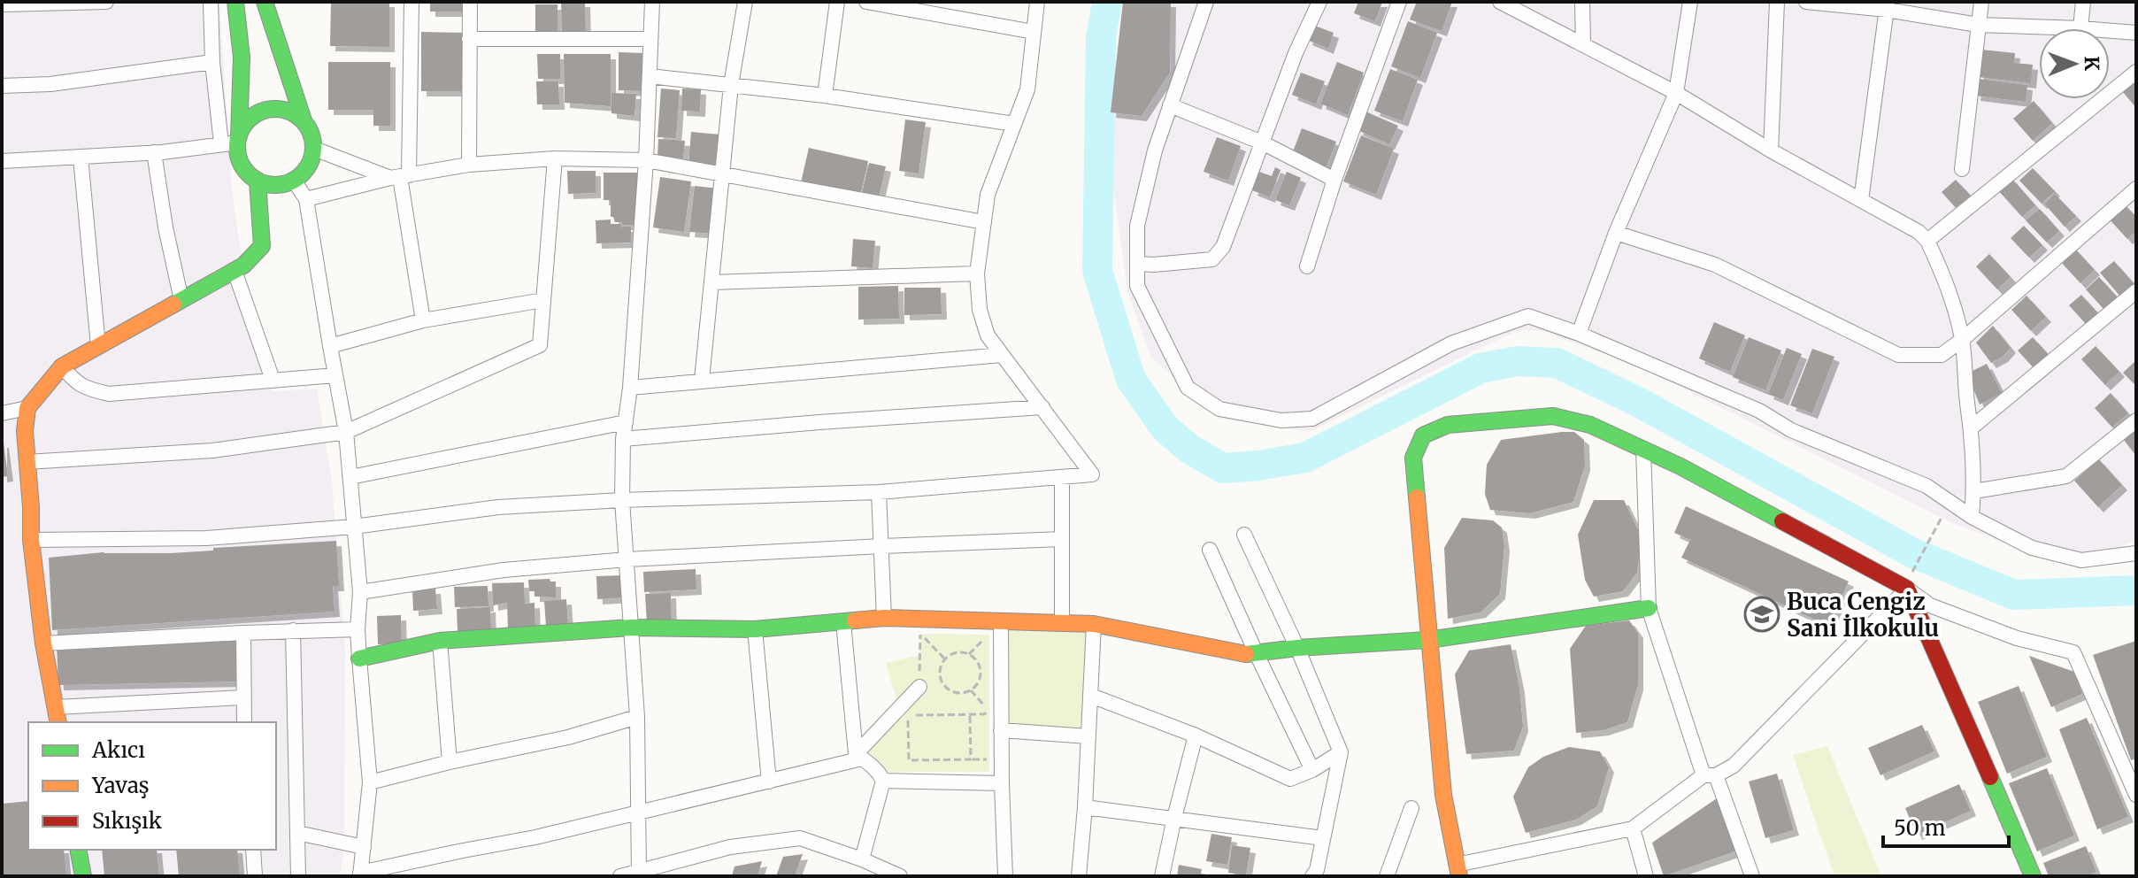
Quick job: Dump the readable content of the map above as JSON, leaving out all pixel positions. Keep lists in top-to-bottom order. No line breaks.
{"places":{"school or university":["Buca Cengiz Sani İlkokulu"]},"legend":["Akıcı","Yavaş","Sıkışık"],"scale_bar":"50 m","north":"right"}
